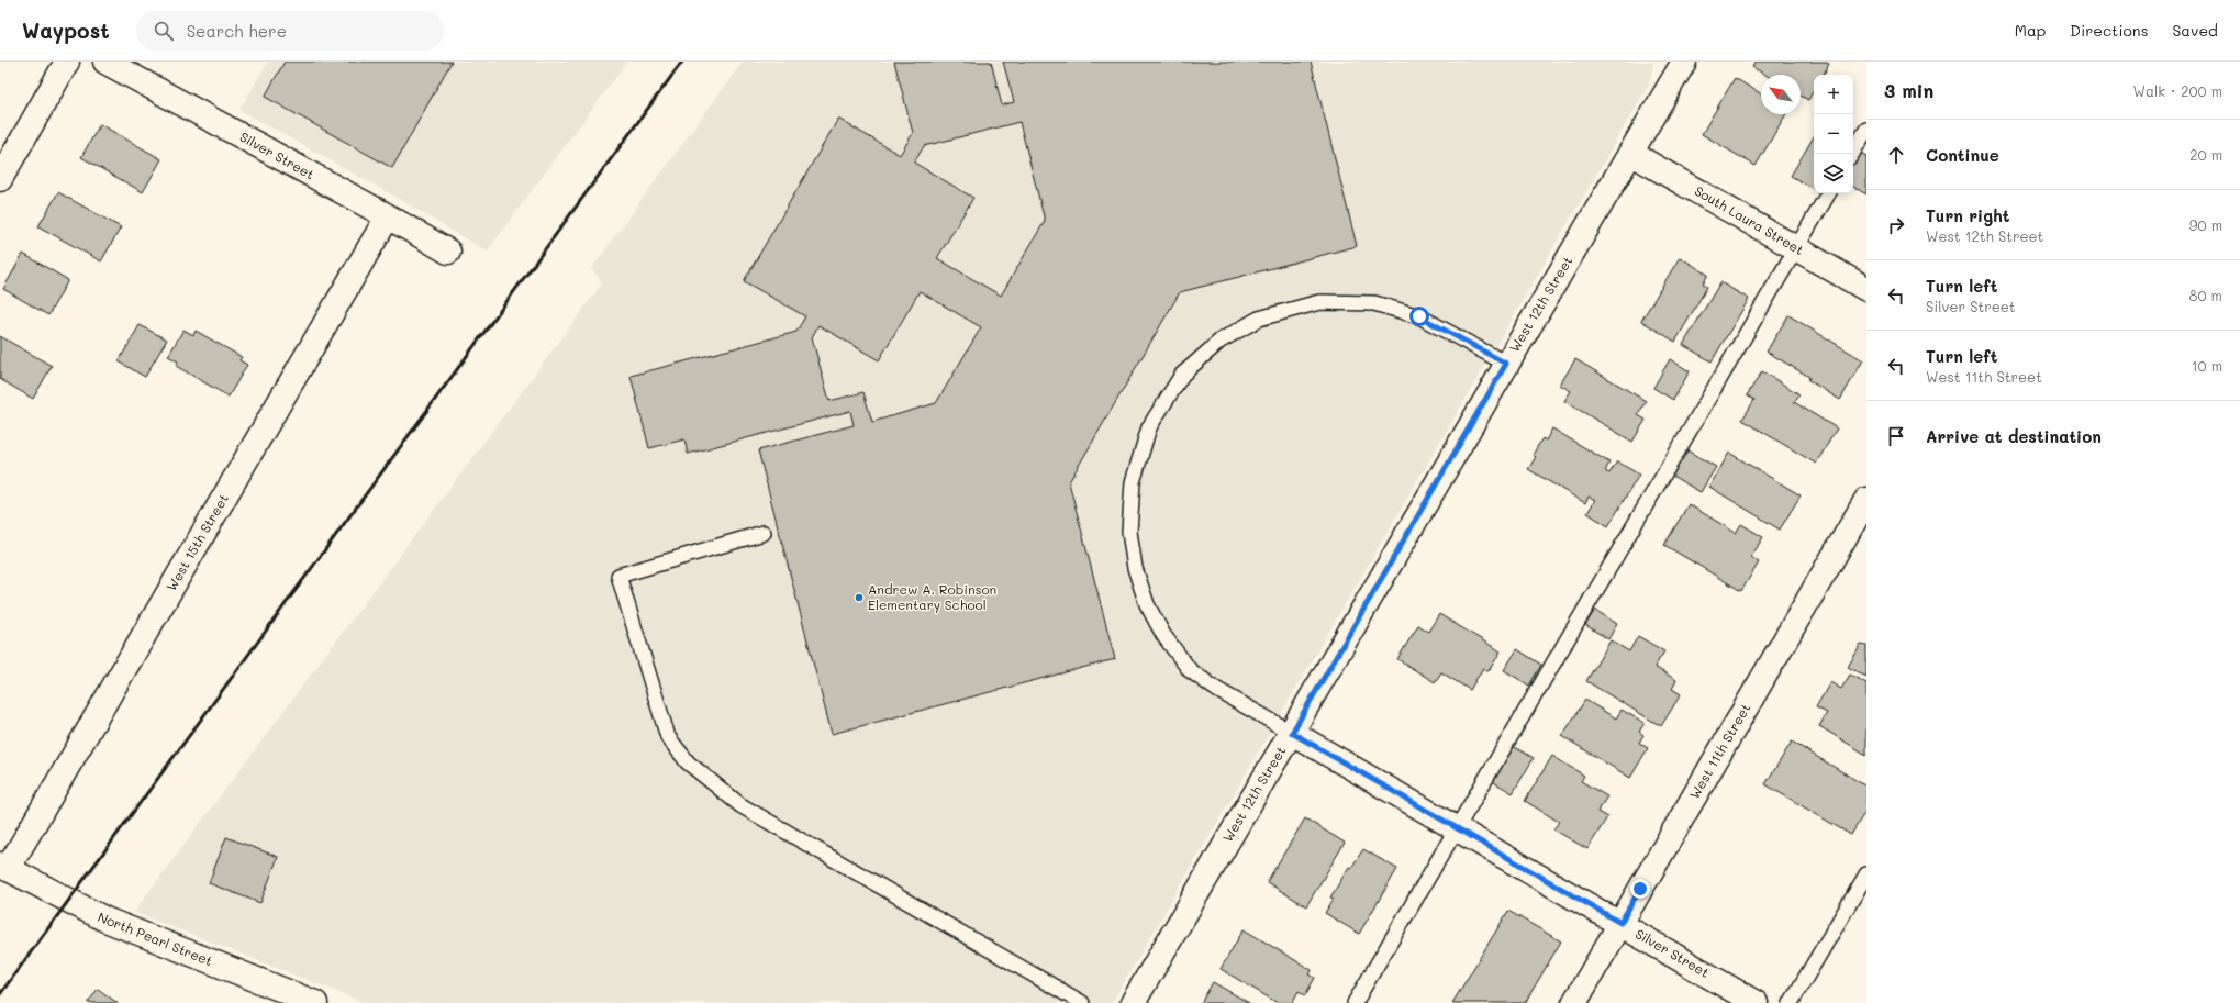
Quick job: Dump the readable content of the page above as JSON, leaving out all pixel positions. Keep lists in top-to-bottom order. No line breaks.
{"streets":{"street":["Silver Street","South Laura Street","West 12th Street","West 15th Street","West 11th Street","North Pearl Street"]},"crossings":[["Silver Street","West 12th Street"],["Silver Street","West 15th Street"],["Silver Street","West 11th Street"],["South Laura Street","West 12th Street"],["West 15th Street","North Pearl Street"]],"places":["Andrew A. Robinson Elementary School"],"north":"top left","page":{"header":"Waypost","search":"Search here","nav":["Map","Directions","Saved"],"heading":["3 min","Walk · 200 m"],"map_buttons":["+","−"],"list":[["Continue","20 m"],["Turn right","West 12th Street","90 m"],["Turn left","Silver Street","80 m"],["Turn left","West 11th Street","10 m"],"Arrive at destination"]}}
